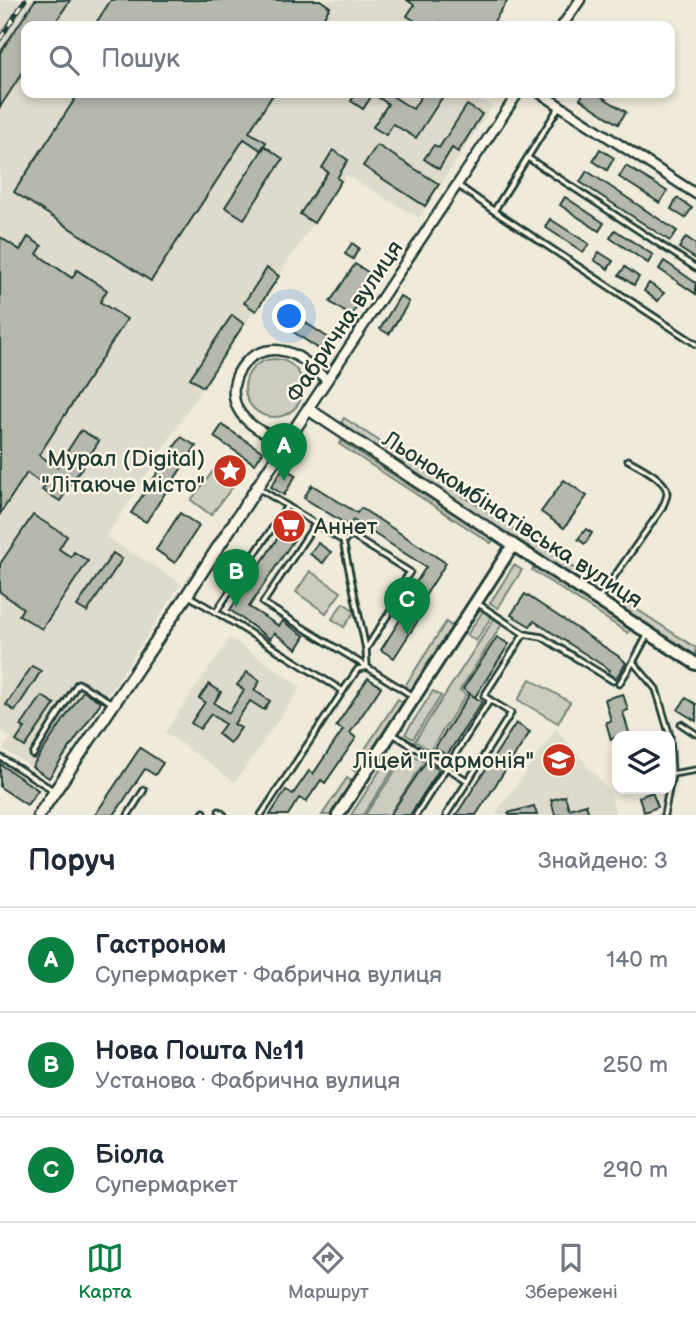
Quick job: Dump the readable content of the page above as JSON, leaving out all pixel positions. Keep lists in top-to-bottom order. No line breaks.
{"streets":{"main road":["Льонокомбінатівська вулиця"],"street":["Фабрична вулиця"]},"crossings":[["Фабрична вулиця","Льонокомбінатівська вулиця"]],"places":{"place":["Мурал (Digital) \"Літаюче місто\""],"supermarket":["Аннет"],"school or university":["Ліцей \"Гармонія\""]},"page":{"search":"Пошук","pins":["A","B","C"],"heading":["Поруч","Знайдено: 3"],"list":[{"mark":"A","name":"Гастроном","note":"Супермаркет · Фабрична вулиця","value":"140 m"},{"mark":"B","name":"Нова Пошта №11","note":"Установа · Фабрична вулиця","value":"250 m"},{"mark":"C","name":"Біола","note":"Супермаркет","value":"290 m"}],"nav":["Карта","Маршрут","Збережені"]}}
